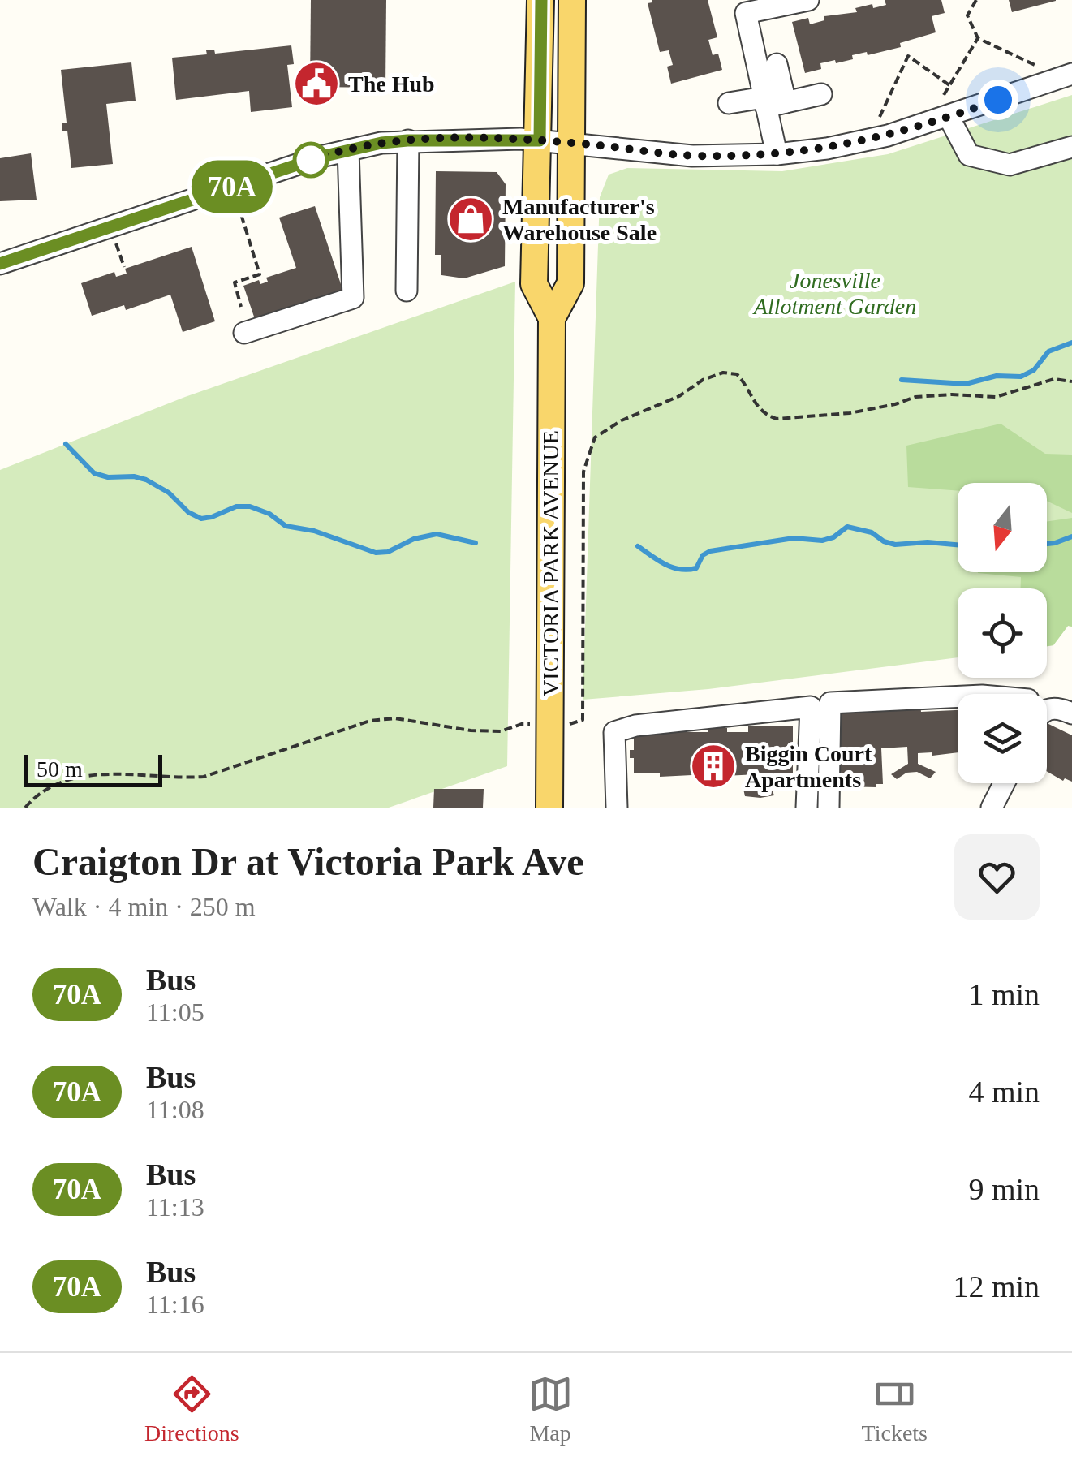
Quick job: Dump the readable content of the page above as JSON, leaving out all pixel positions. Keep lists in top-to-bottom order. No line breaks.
{"streets":{"main road":["VICTORIA PARK AVENUE"]},"parks":["Jonesville Allotment Garden"],"places":{"public building":["The Hub"],"shop":["Manufacturer's Warehouse Sale"],"building":["Biggin Court Apartments"]},"lines":["bus line 70A"],"scale_bar":"50 m","north":"bottom","page":{"on_map":"70A","scale":"50 m","heading":["Craigton Dr at Victoria Park Ave","Walk · 4 min · 250 m"],"list":[{"mark":"70A","name":"Bus","note":"11:05","value":"1 min"},{"mark":"70A","name":"Bus","note":"11:08","value":"4 min"},{"mark":"70A","name":"Bus","note":"11:13","value":"9 min"},{"mark":"70A","name":"Bus","note":"11:16","value":"12 min"}],"tabs":["Directions","Map","Tickets"]}}
